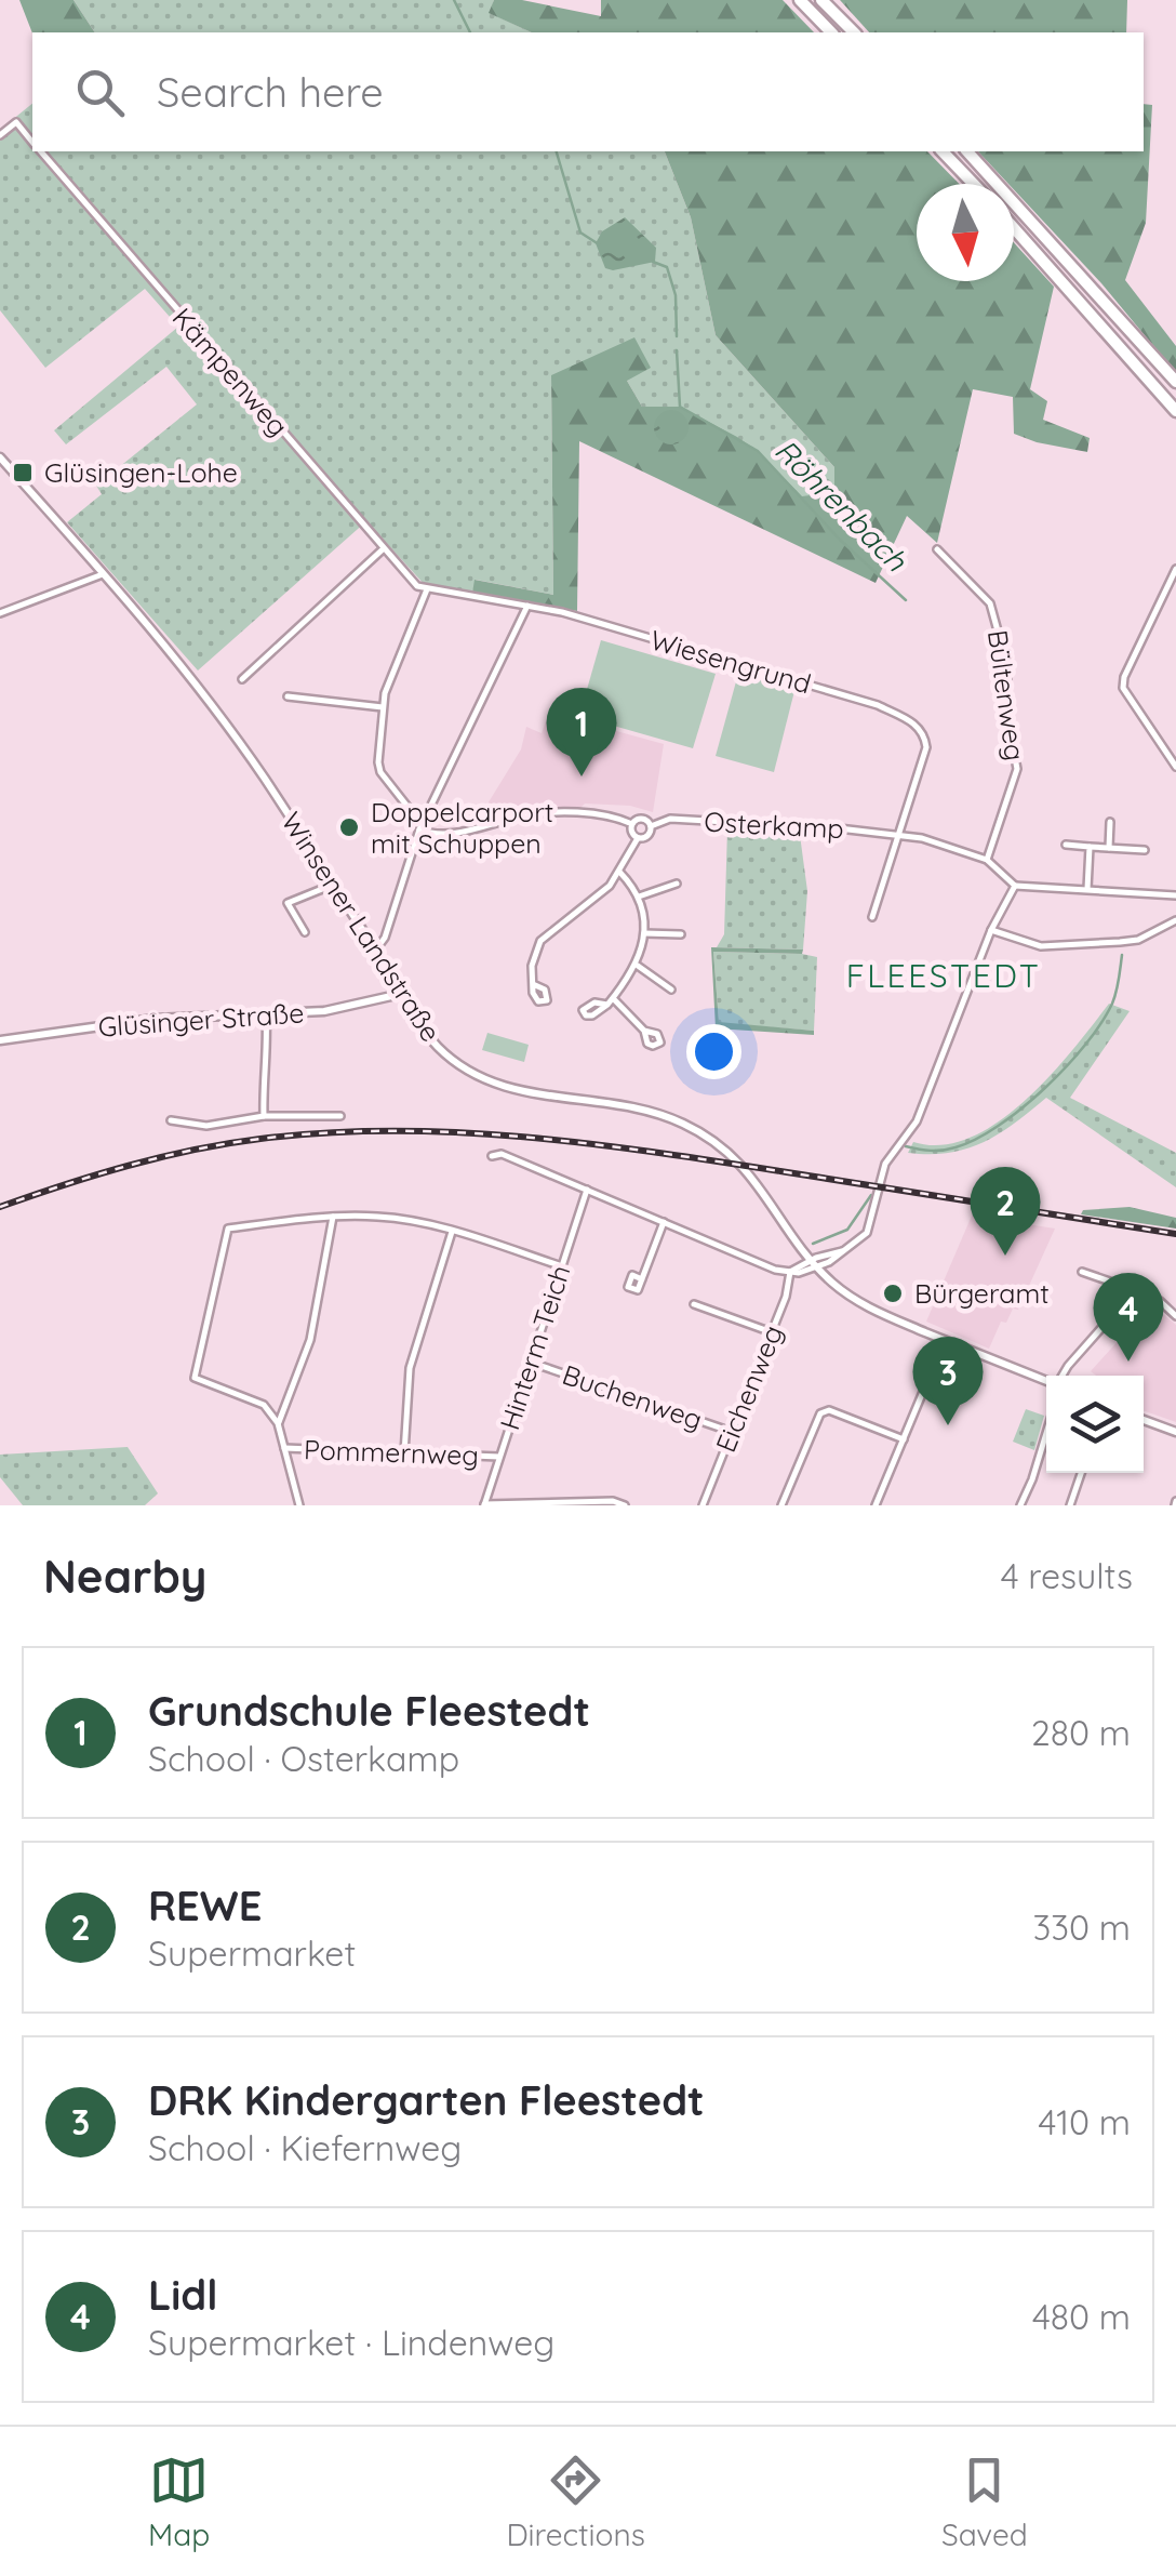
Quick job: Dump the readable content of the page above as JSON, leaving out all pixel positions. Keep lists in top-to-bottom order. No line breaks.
{"streets":{"street":["Kämpenweg","Wiesengrund","Bültenweg","Osterkamp","Winsener Landstraße","Glüsinger Straße","Hinterm Teich","Eichenweg","Buchenweg","Pommernweg"]},"crossings":[["Kämpenweg","Wiesengrund"],["Wiesengrund","Osterkamp"],["Bültenweg","Osterkamp"],["Winsener Landstraße","Glüsinger Straße"],["Hinterm Teich","Buchenweg"],["Hinterm Teich","Pommernweg"],["Eichenweg","Buchenweg"]],"districts":["FLEESTEDT"],"water":["Röhrenbach"],"places":{"transit":["Glüsingen-Lohe"],"other":["Doppelcarport mit Schuppen","Bürgeramt"]},"north":"bottom","page":{"search":"Search here","pins":["1","2","4","3"],"heading":["Nearby","4 results"],"list":[{"mark":"1","name":"Grundschule Fleestedt","note":"School · Osterkamp","value":"280 m"},{"mark":"2","name":"REWE","note":"Supermarket","value":"330 m"},{"mark":"3","name":"DRK Kindergarten Fleestedt","note":"School · Kiefernweg","value":"410 m"},{"mark":"4","name":"Lidl","note":"Supermarket · Lindenweg","value":"480 m"}],"nav":["Map","Directions","Saved"]}}
